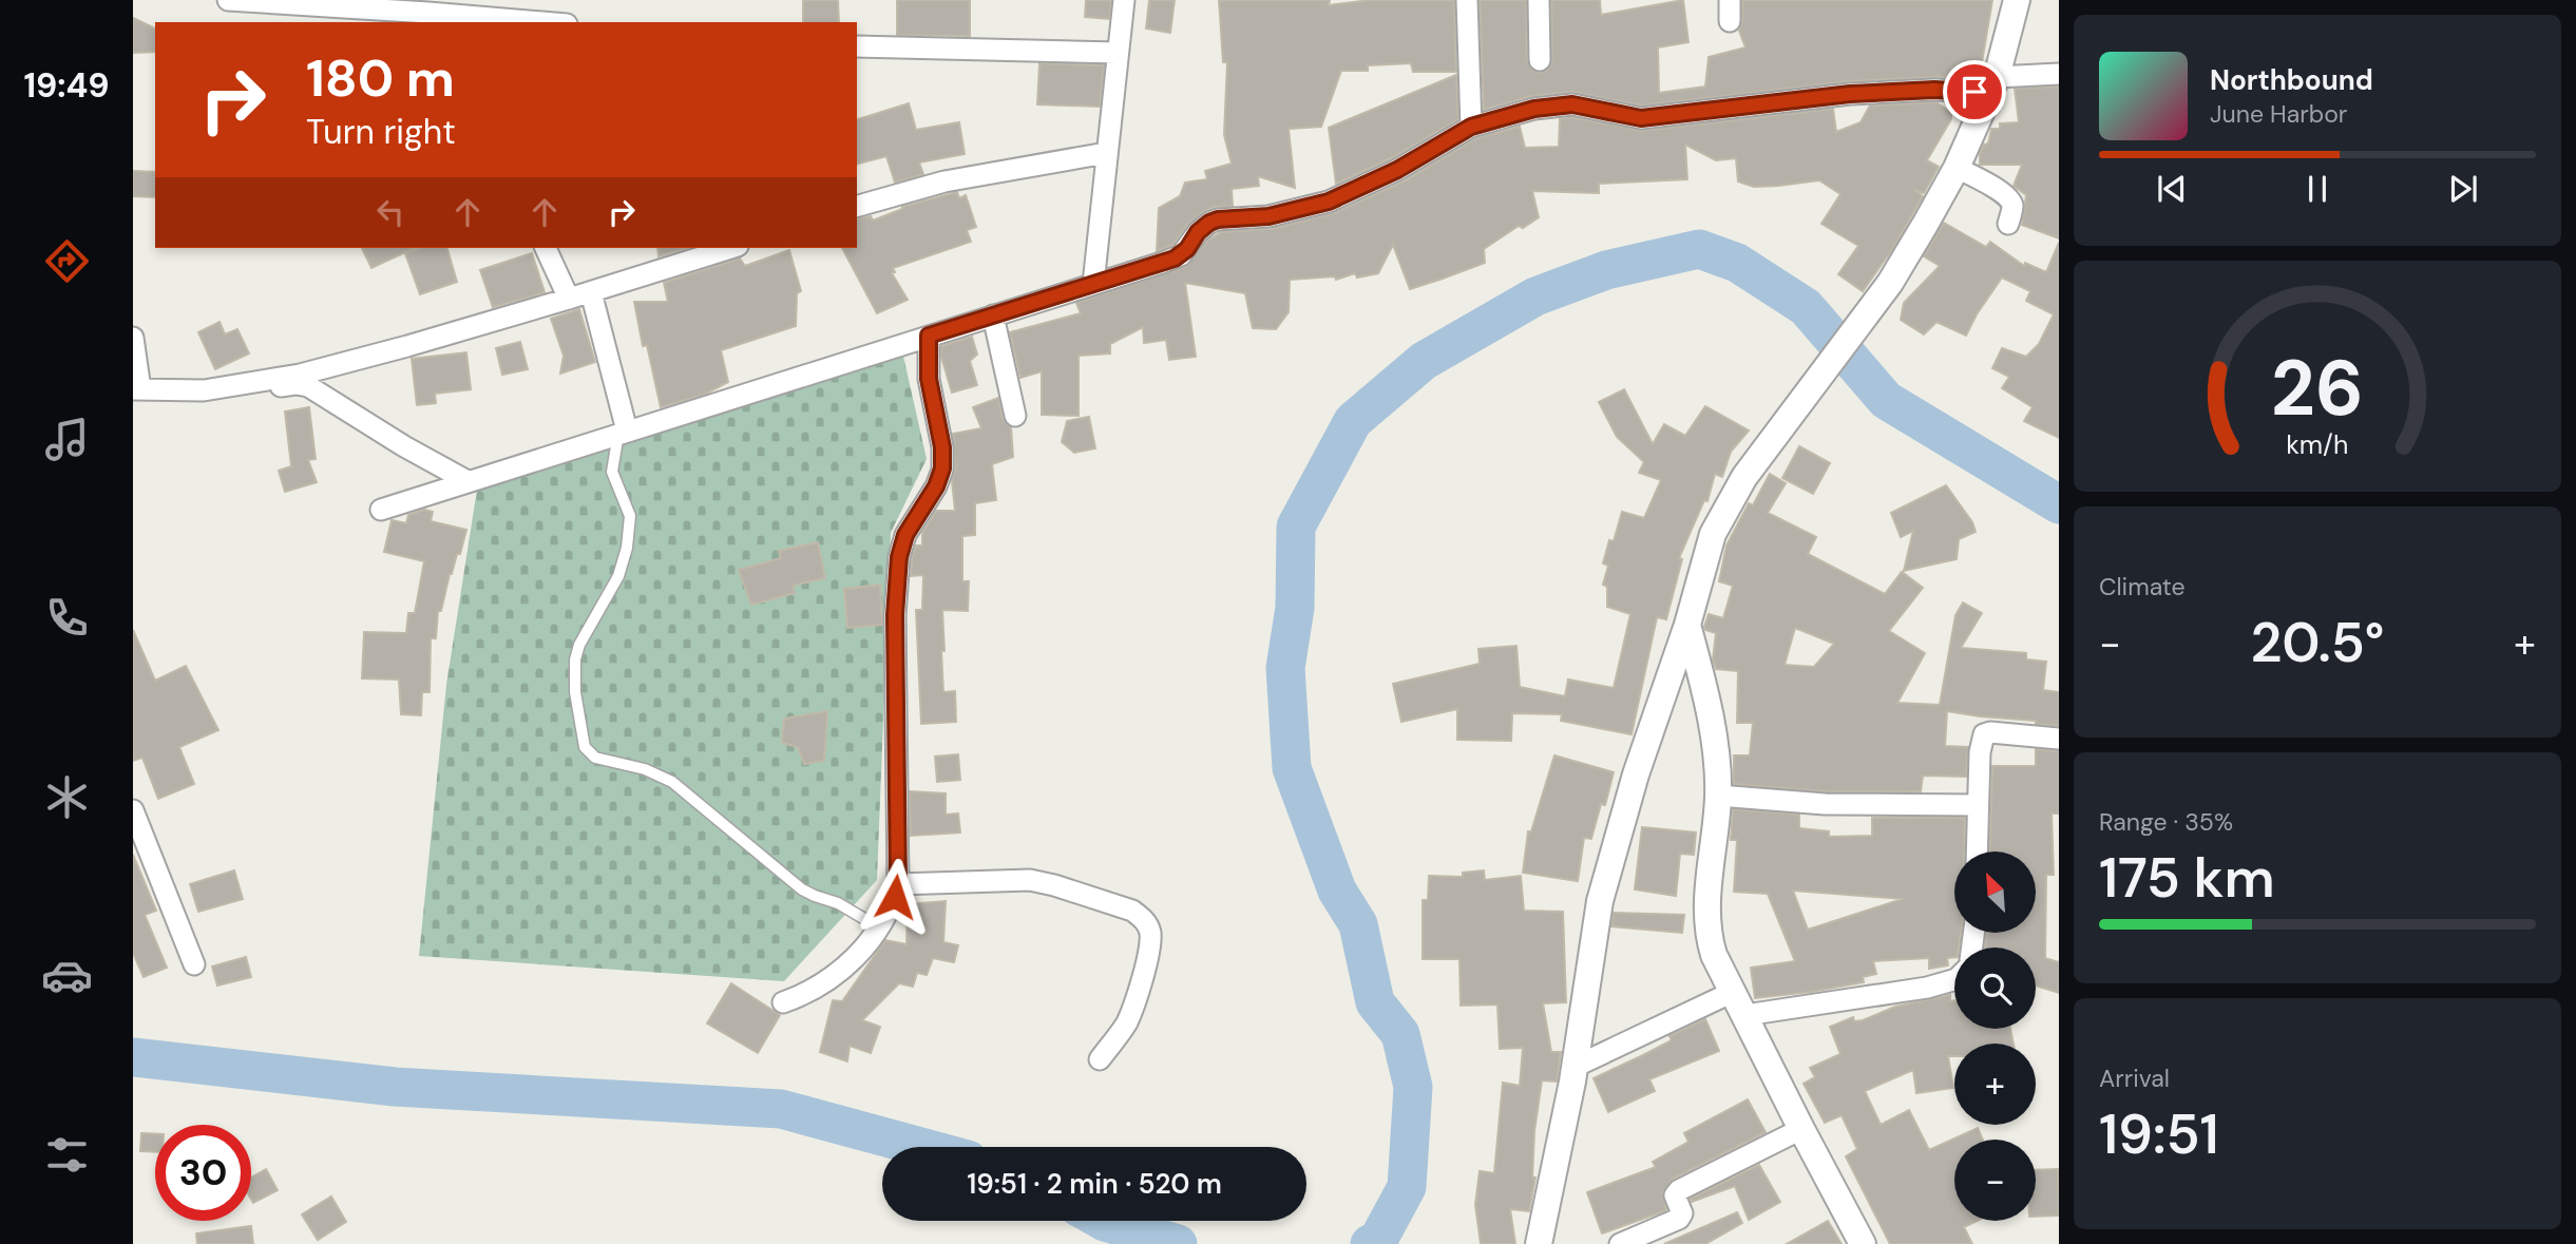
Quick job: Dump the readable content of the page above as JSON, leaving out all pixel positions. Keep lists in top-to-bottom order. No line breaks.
{"north":"top left","page":{"tabs":"19:49","turn":["180 m","Turn right"],"song":["Northbound","June Harbor"],"tile":["Climate",["Range · 35%","175 km"],["Arrival","19:51"]],"heat":["−","20.5°","+"],"map_buttons":["+","−"],"limit":"30","trip":"19:51 · 2 min · 520 m","gauge":["26","km/h"]}}
